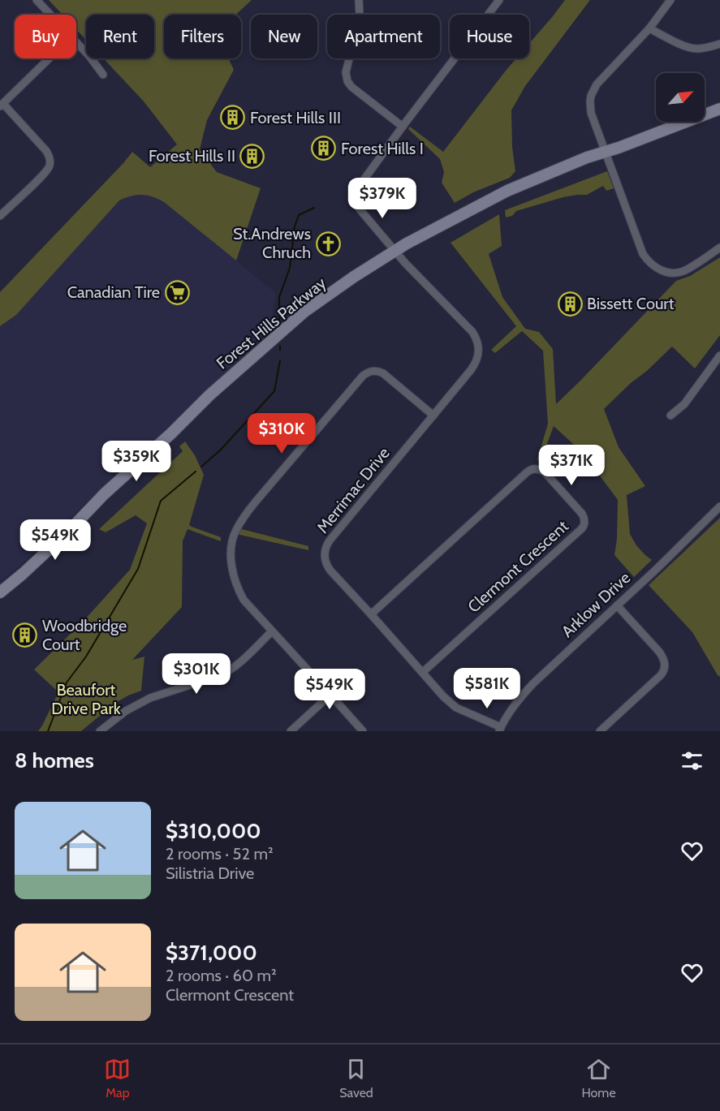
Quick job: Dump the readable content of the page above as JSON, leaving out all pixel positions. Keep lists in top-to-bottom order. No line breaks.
{"streets":{"main road":["Forest Hills Parkway"],"street":["Merrimac Drive","Clermont Crescent","Arklow Drive"]},"crossings":[["Forest Hills Parkway","Merrimac Drive"],["Merrimac Drive","Clermont Crescent"],["Merrimac Drive","Arklow Drive"]],"parks":["Beaufort Drive Park"],"places":{"building":["Forest Hills III","Forest Hills I","Forest Hills II","Bissett Court","Woodbridge Court"],"church":["St.Andrews Chruch"],"supermarket":["Canadian Tire"]},"north":"top right","page":{"chip":["Buy","Rent","Filters","New","Apartment","House"],"price":["$379K","$310K","$359K","$371K","$549K","$301K","$581K","$549K"],"heading":"8 homes","list":[{"name":"$310,000","note":"2 rooms · 52 m² · Silistria Drive"},{"name":"$371,000","note":"2 rooms · 60 m² · Clermont Crescent"}],"tabs":["Map","Saved","Home"]}}
